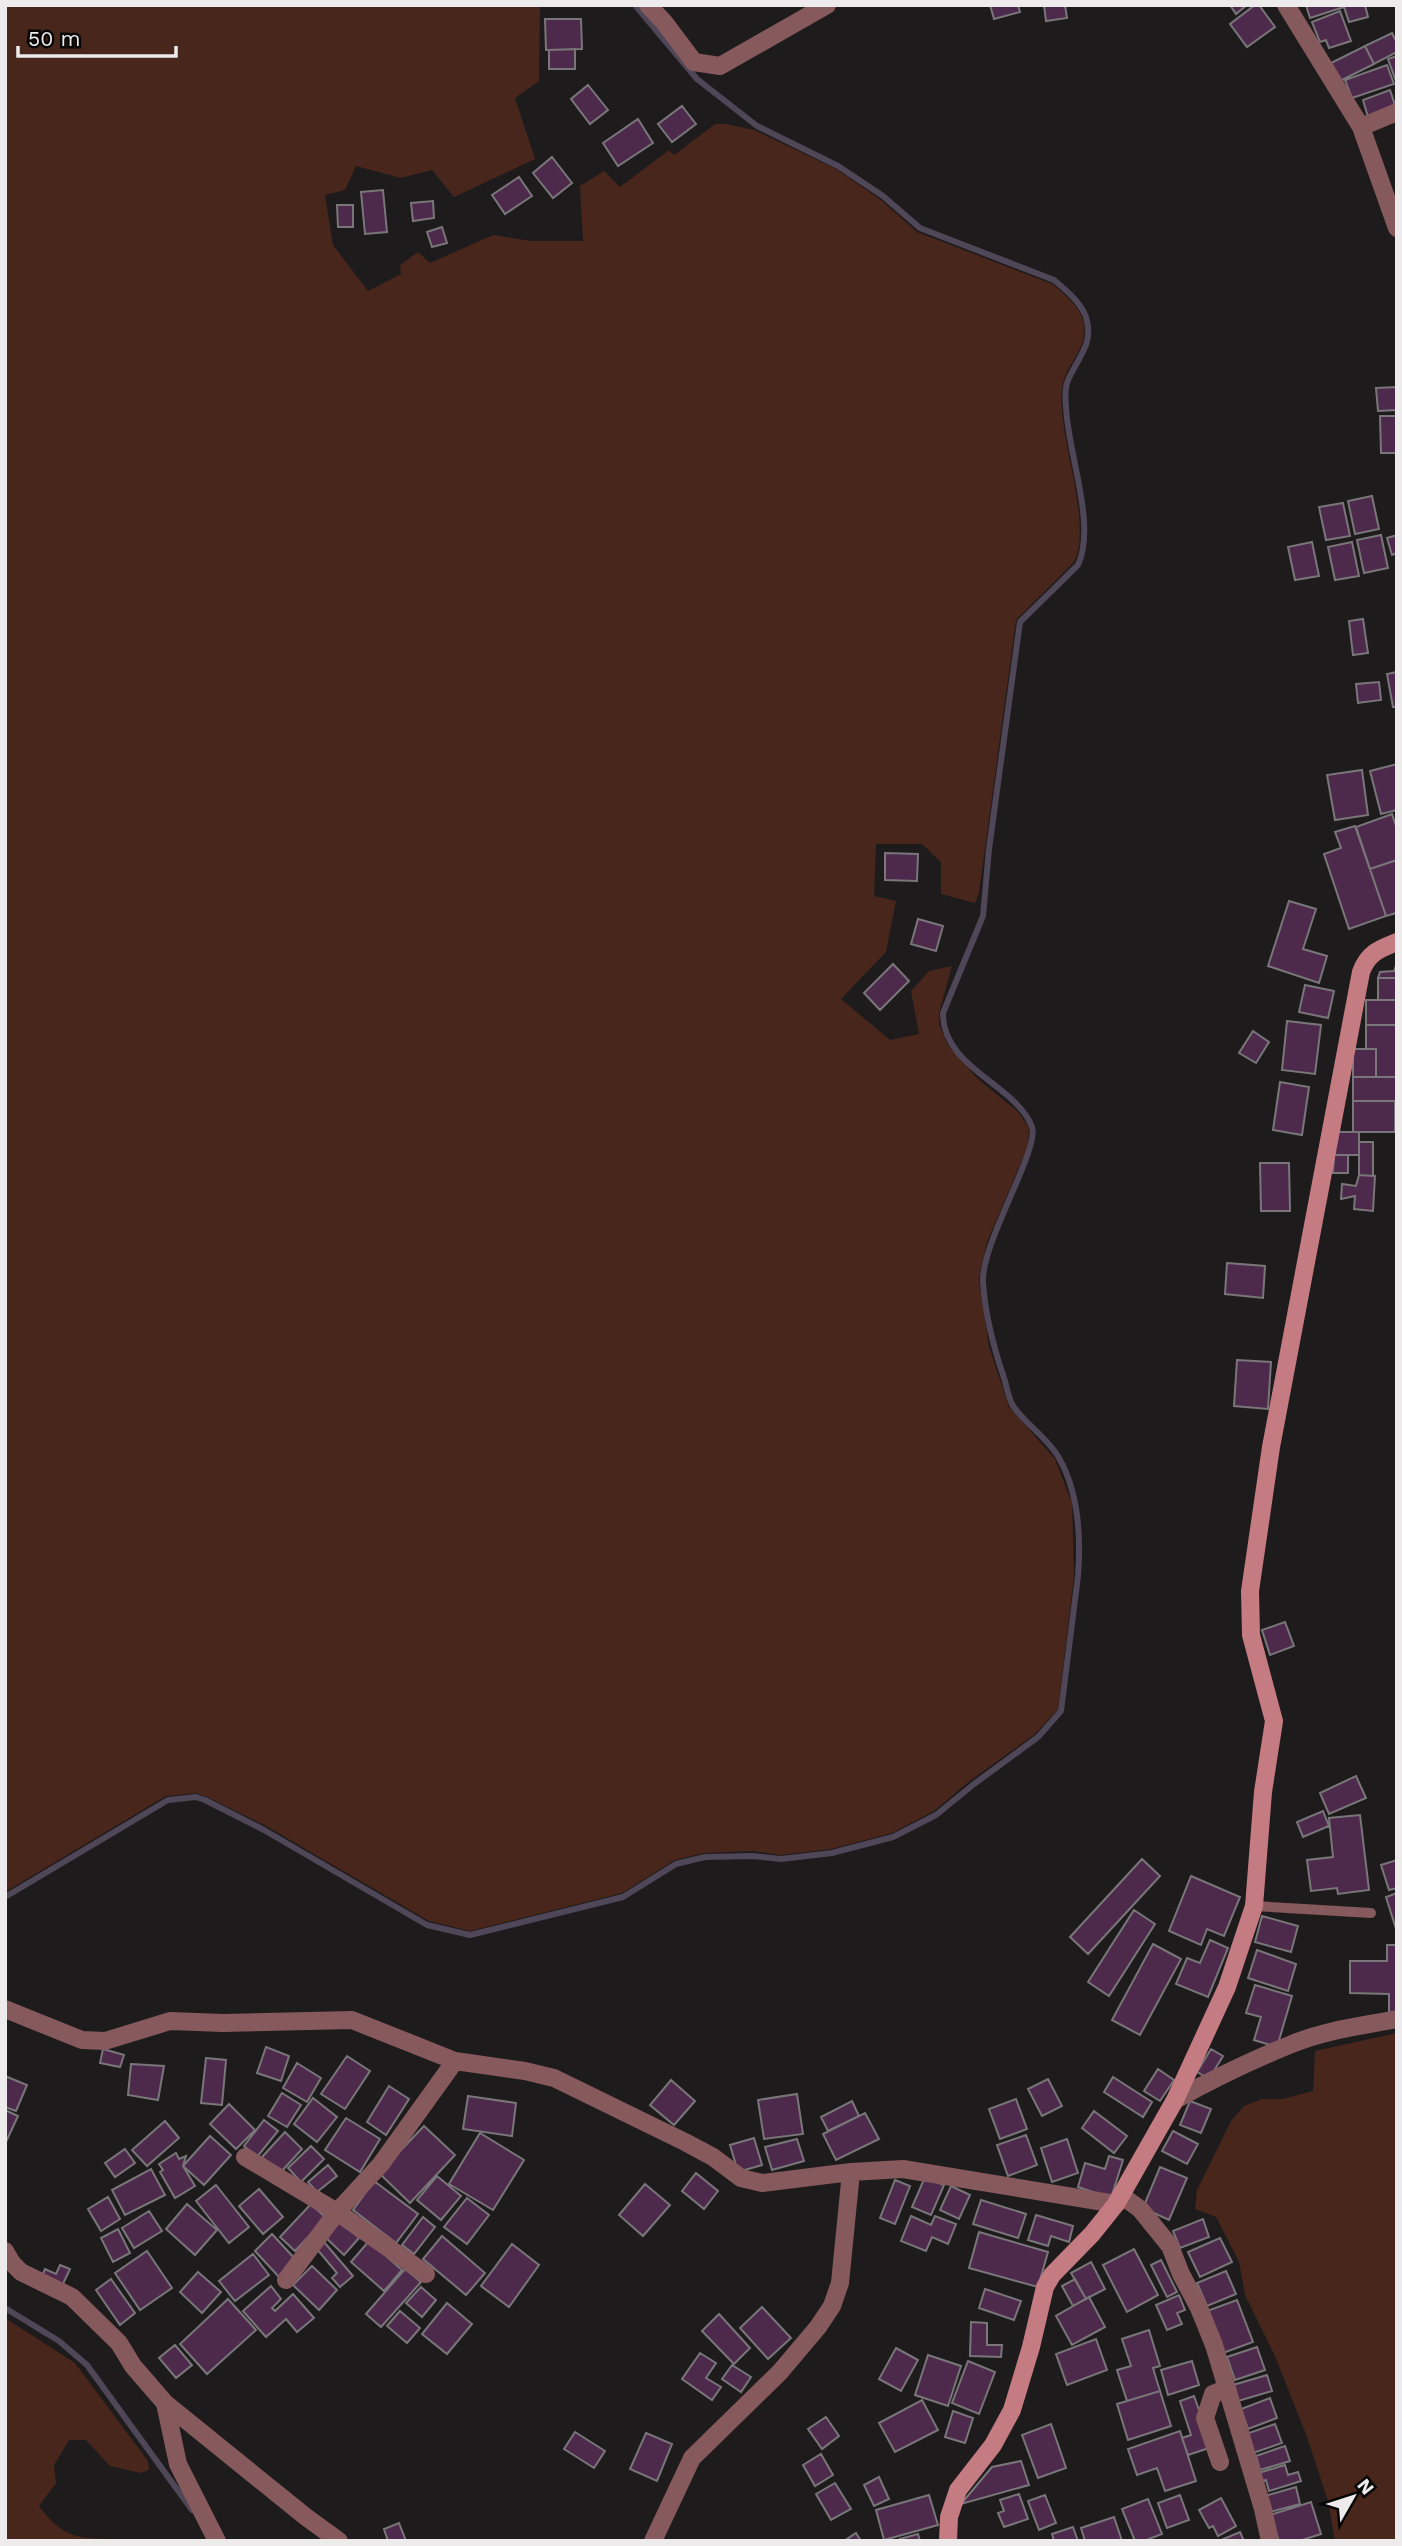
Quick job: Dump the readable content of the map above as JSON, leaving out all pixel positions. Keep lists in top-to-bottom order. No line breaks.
{"scale_bar":"50 m","north":"top right"}
